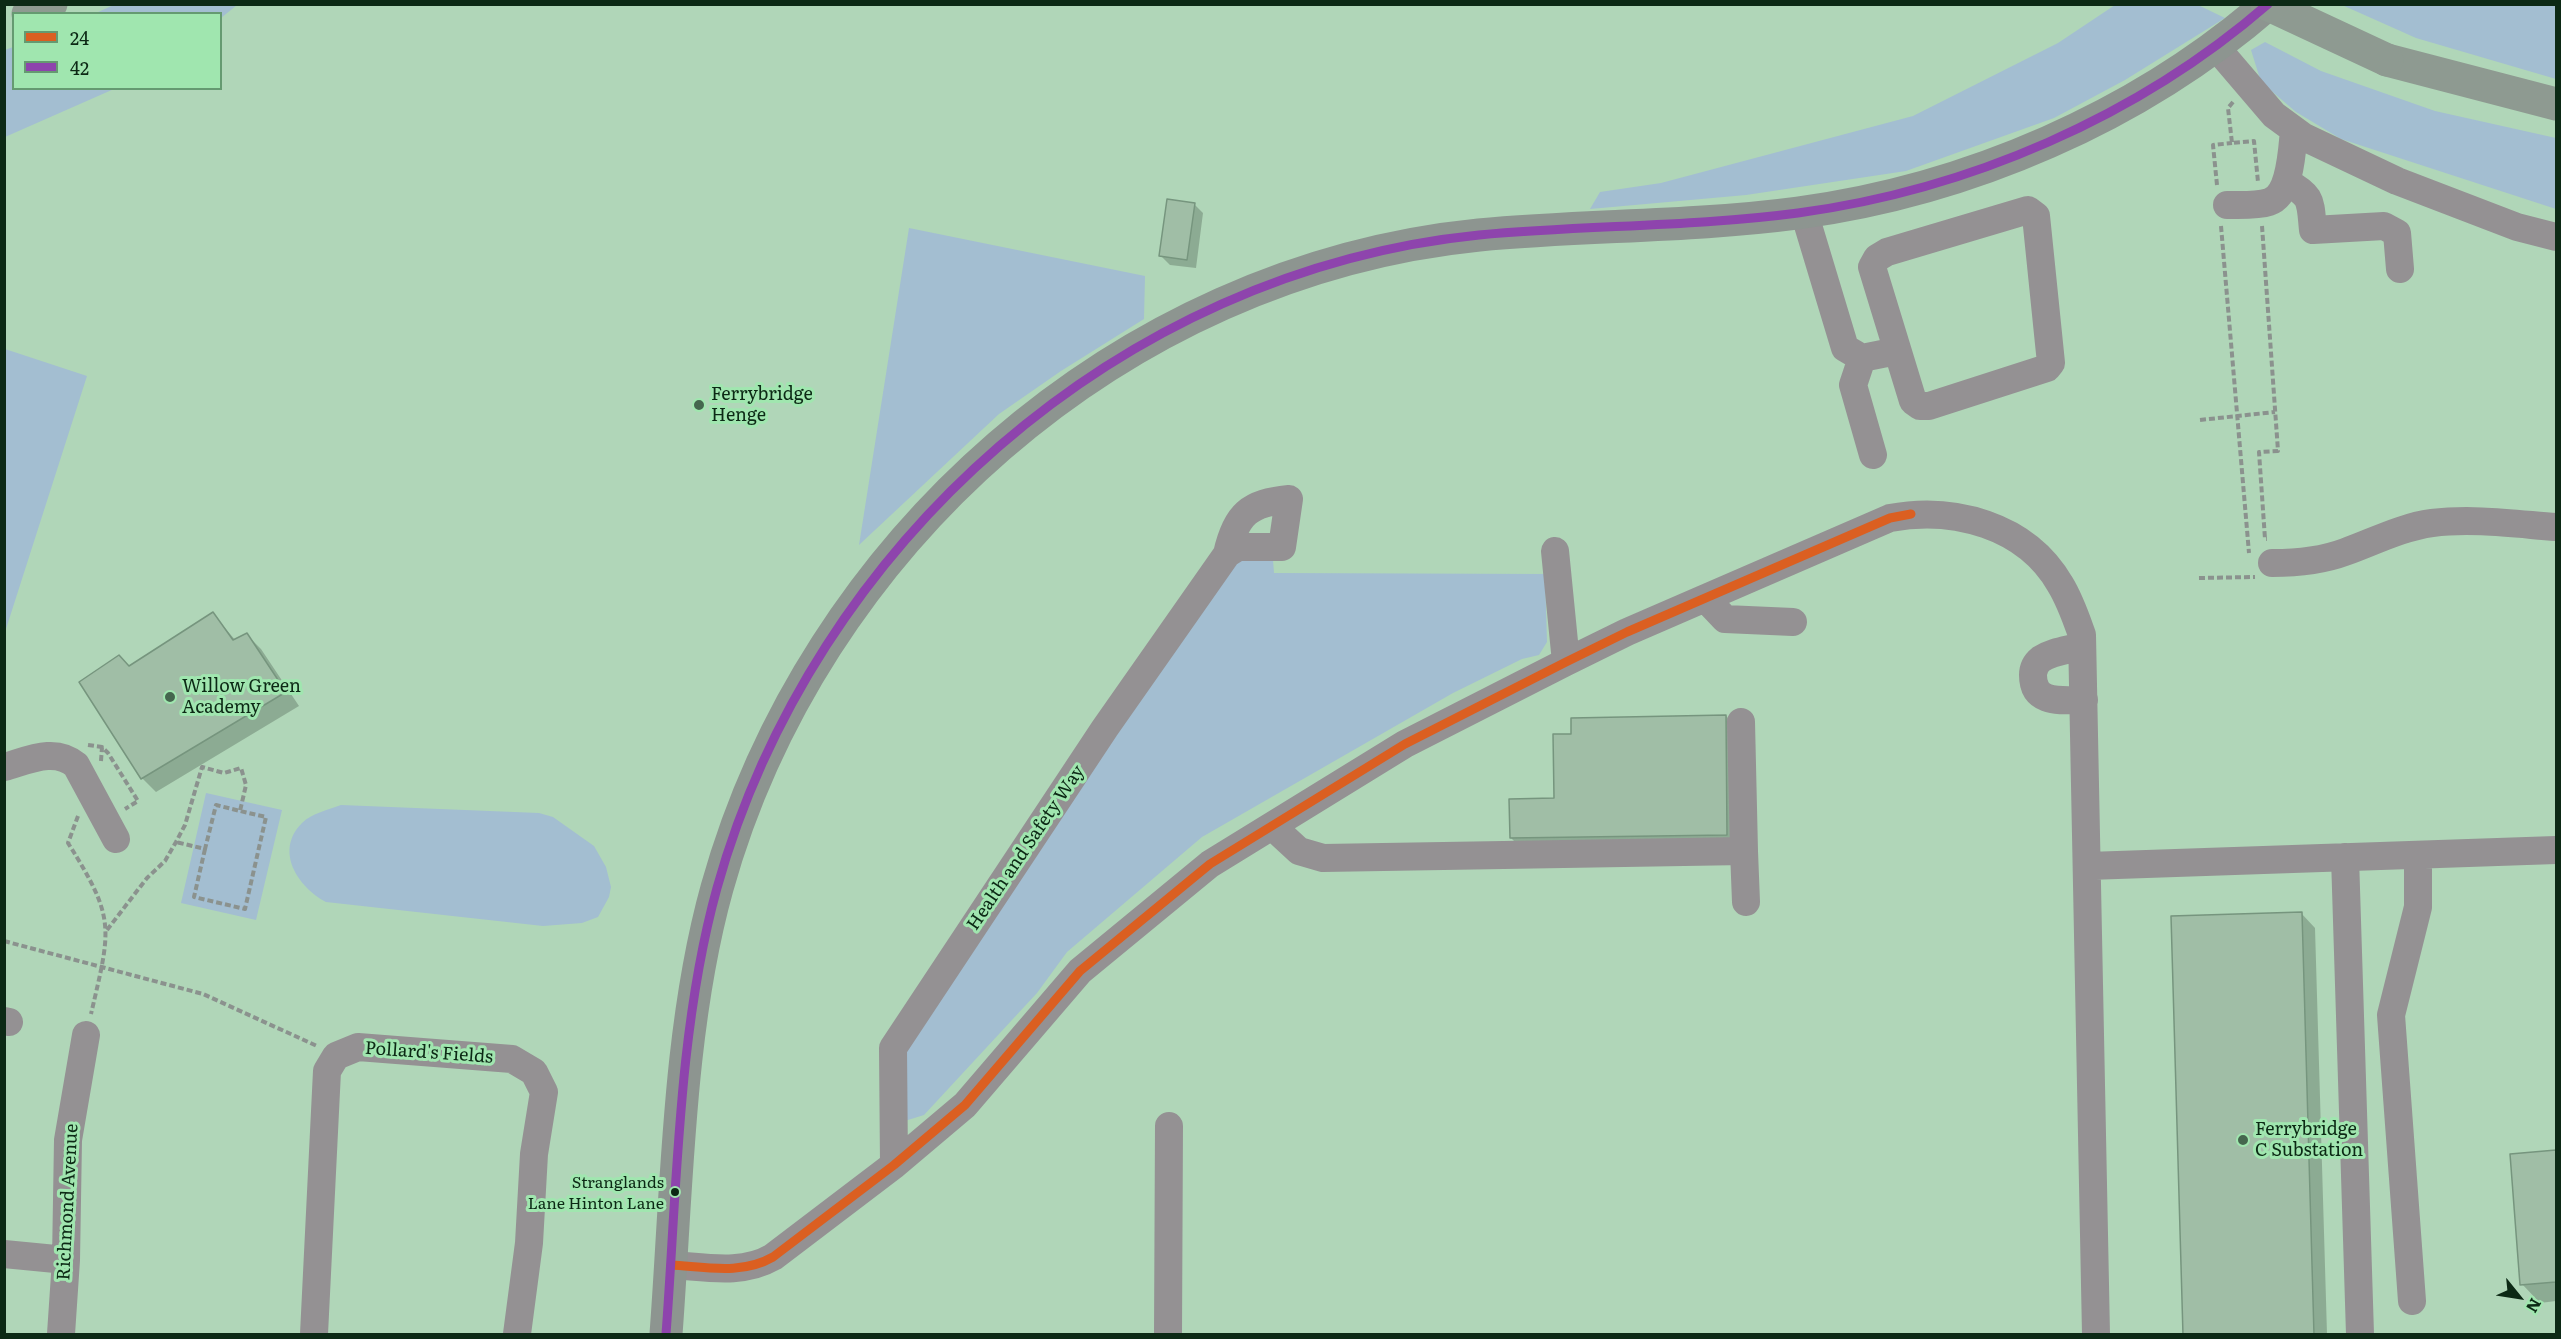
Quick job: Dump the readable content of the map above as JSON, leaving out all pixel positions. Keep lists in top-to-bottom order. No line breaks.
{"streets":{"street":["Health and Safety Way","Pollard's Fields","Richmond Avenue"]},"places":["Ferrybridge Henge","Willow Green Academy","Ferrybridge C Substation","Stranglands Lane Hinton Lane"],"lines":["transit line 42","transit line 24"],"legend":["24","42"],"north":"bottom right"}
